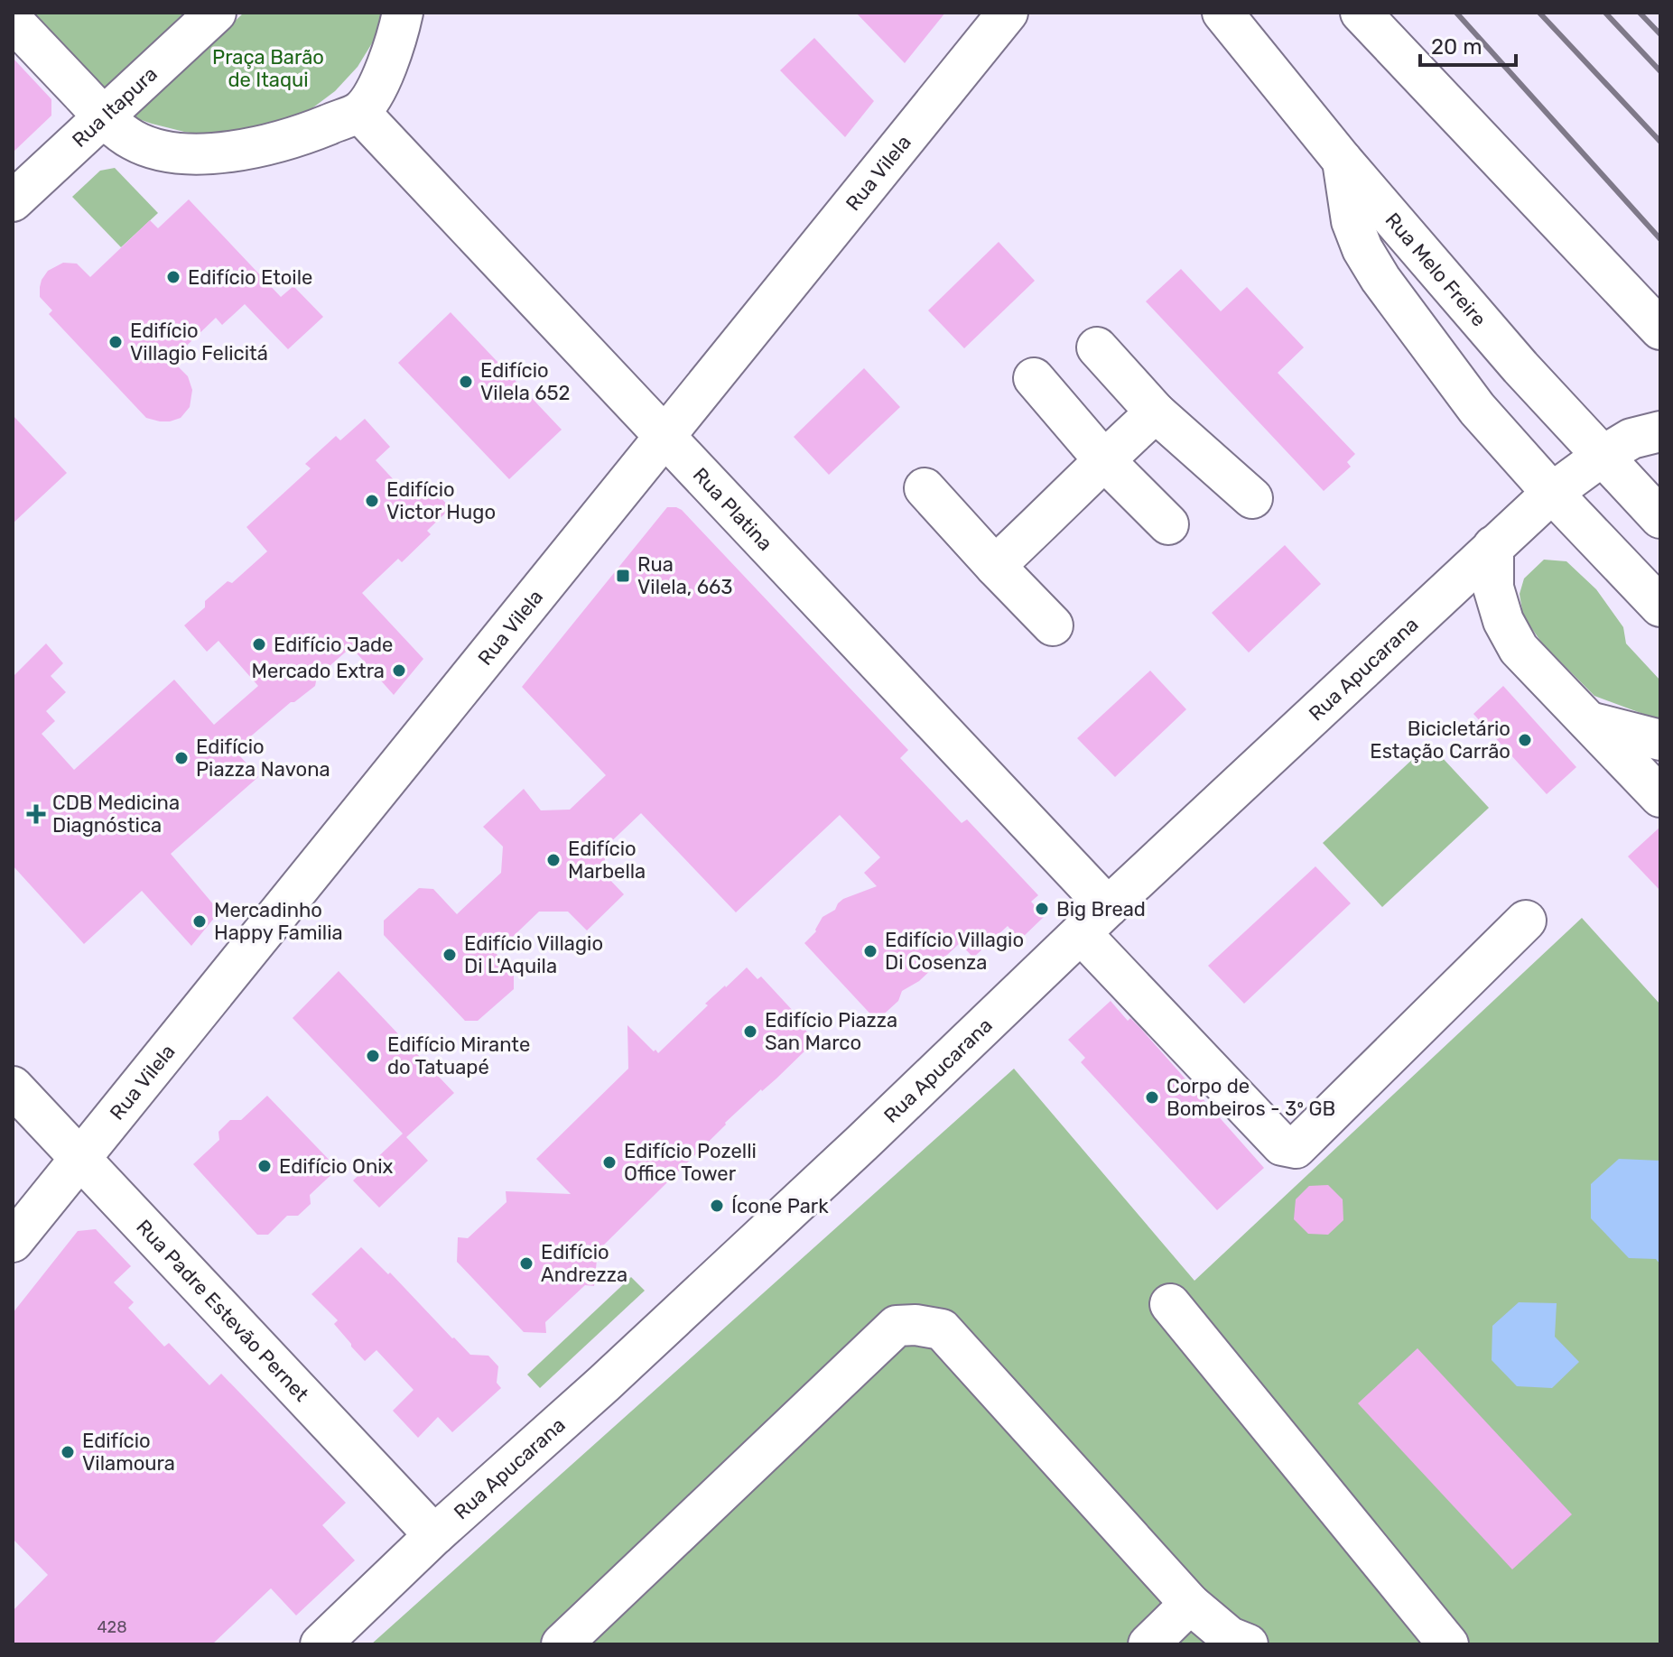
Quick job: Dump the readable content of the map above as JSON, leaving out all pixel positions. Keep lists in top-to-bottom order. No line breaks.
{"streets":{"main road":["Rua Itapura","Rua Vilela","Rua Melo Freire","Rua Platina","Rua Apucarana","Rua Padre Estevão Pernet"]},"crossings":[["Rua Vilela","Rua Platina"],["Rua Vilela","Rua Padre Estevão Pernet"],["Rua Melo Freire","Rua Apucarana"],["Rua Platina","Rua Apucarana"],["Rua Apucarana","Rua Padre Estevão Pernet"]],"parks":["Praça Barão de Itaqui"],"places":{"other":["Edifício Etoile","Edifício Villagio Felicitá","Edifício Vilela 652","Edifício Victor Hugo","Edifício Jade","Mercado Extra","Bicicletário Estação Carrão","Edifício Piazza Navona","Edifício Marbella","Big Bread","Mercadinho Happy Familia","Edifício Villagio Di Cosenza","Edifício Villagio Di L'Aquila","Edifício Piazza San Marco","Edifício Mirante do Tatuapé","Corpo de Bombeiros - 3º GB","Edifício Pozelli Office Tower","Edifício Onix","Ícone Park","Edifício Andrezza","Edifício Vilamoura"],"transit":["Rua Vilela, 663"],"health":["CDB Medicina Diagnóstica"]},"house_numbers":["428"],"scale_bar":"20 m"}
